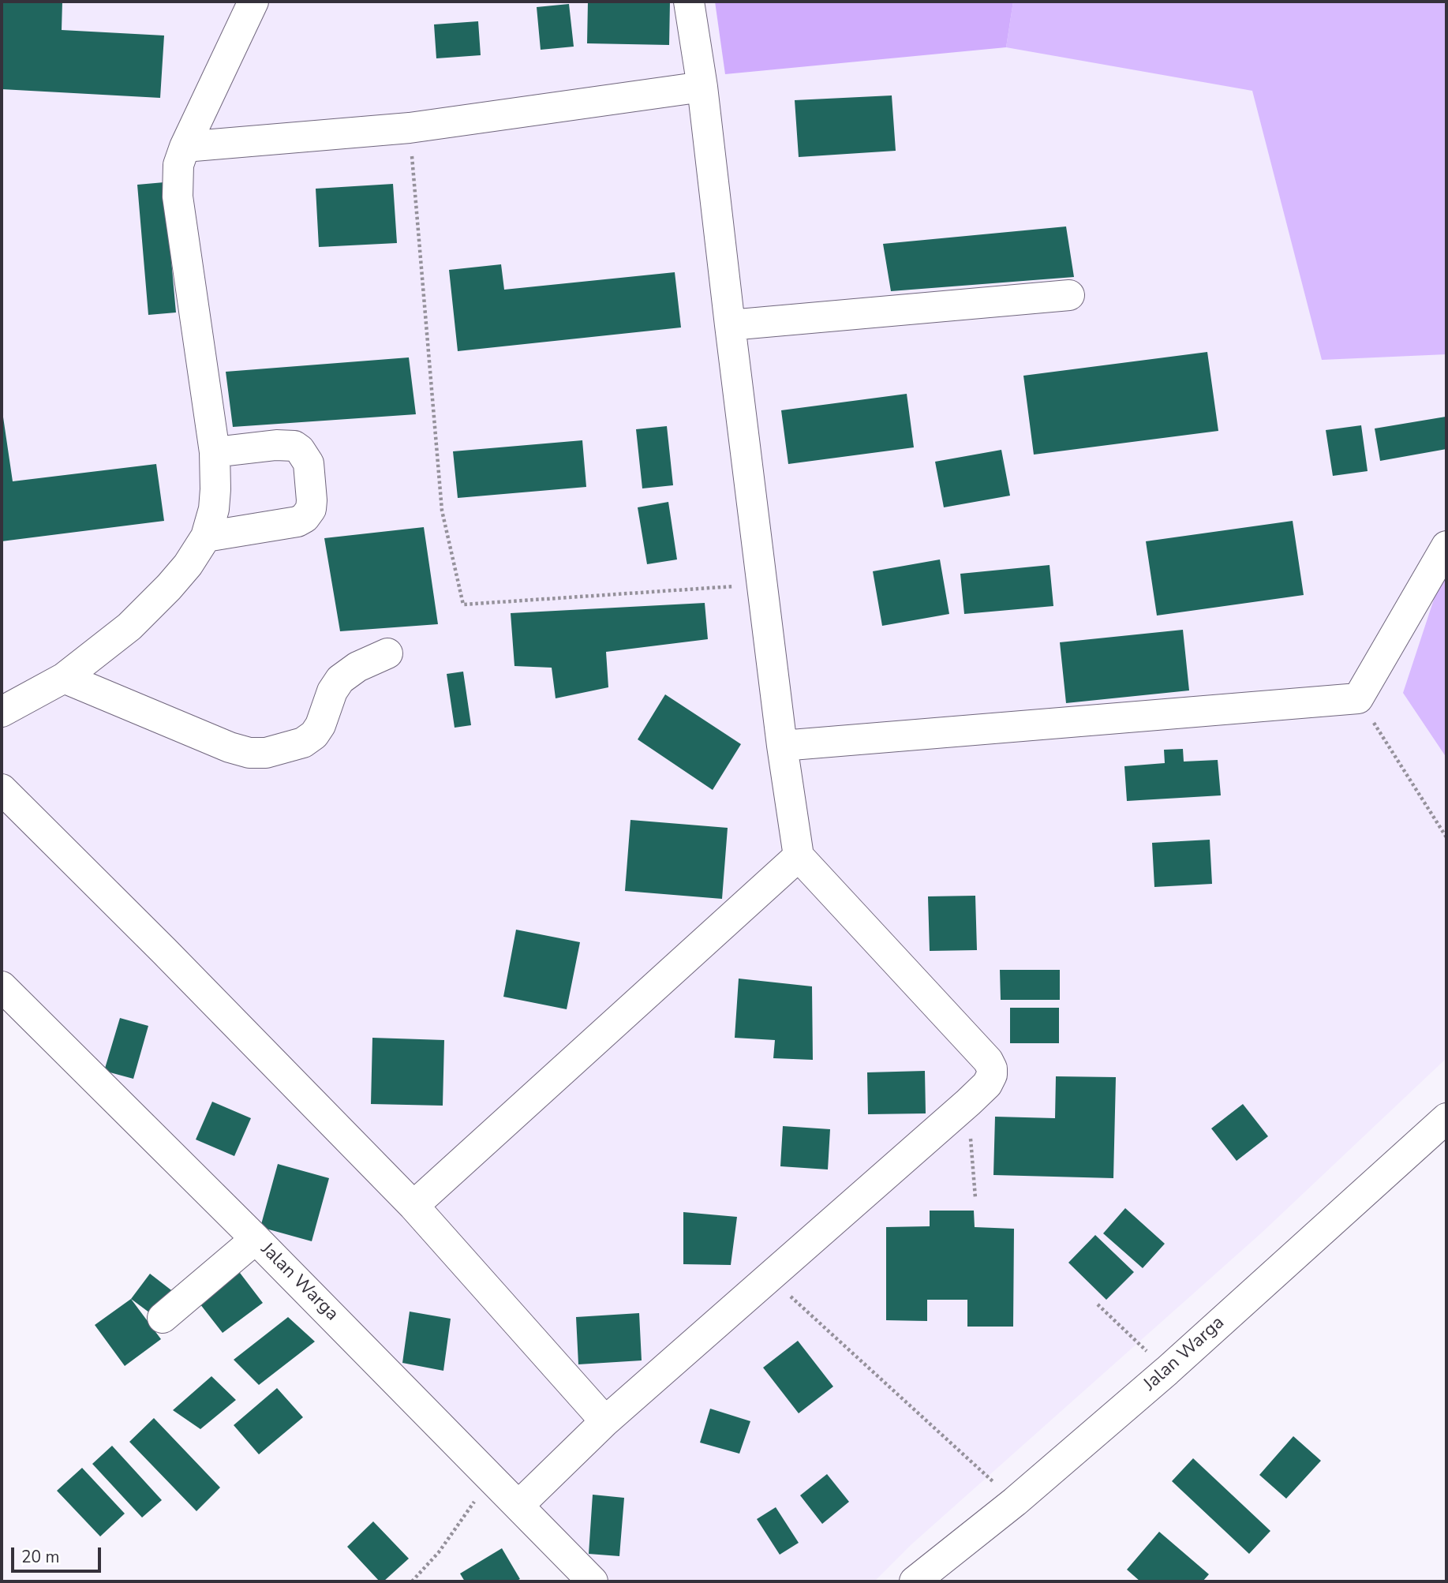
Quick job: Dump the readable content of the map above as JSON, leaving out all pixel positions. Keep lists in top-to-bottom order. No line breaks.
{"streets":{"street":["Jalan Warga"]},"scale_bar":"20 m"}
